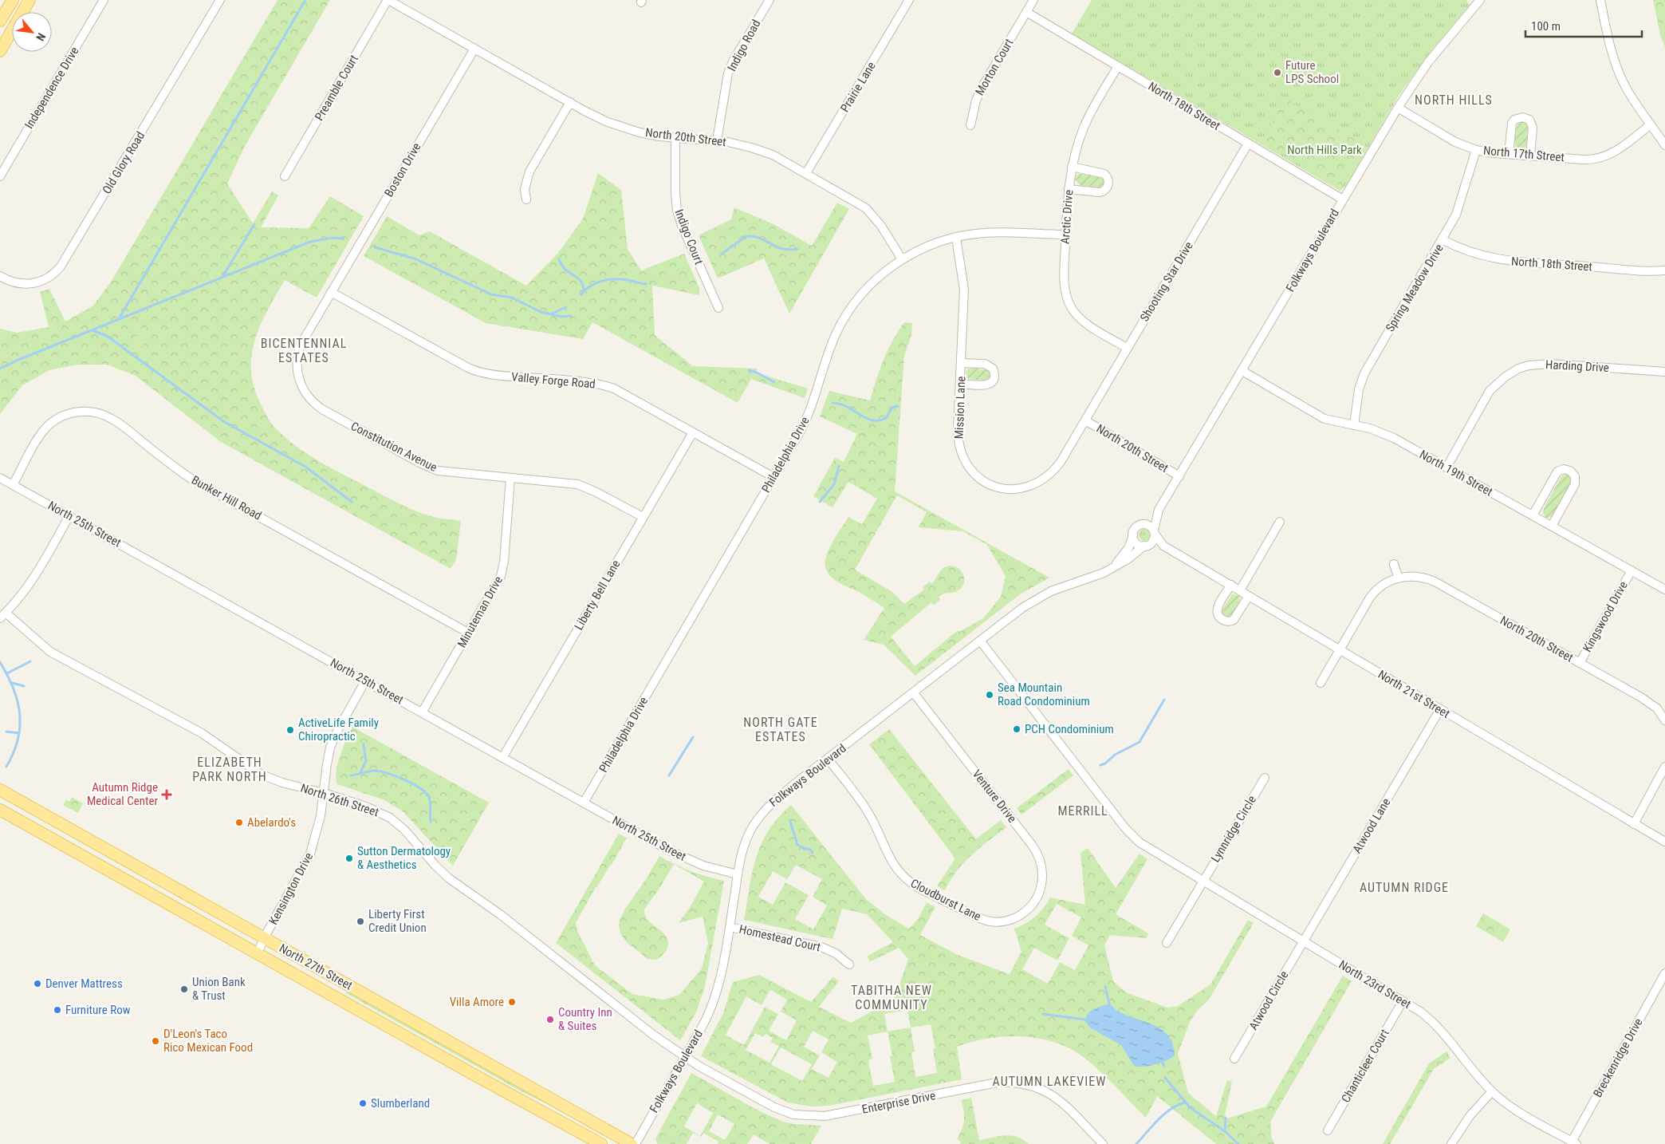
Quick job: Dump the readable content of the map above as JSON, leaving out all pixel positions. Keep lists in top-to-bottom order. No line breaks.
{"streets":{"main road":["North 27th Street"],"street":["Indigo Road","Morton Court","Prairie Lane","Independence Drive","Preamble Court","North 18th Street","North 20th Street","North 17th Street","Old Glory Road","Boston Drive","Arctic Drive","Indigo Court","Folkways Boulevard","Shooting Star Drive","Spring Meadow Drive","Harding Drive","Valley Forge Road","Mission Lane","Constitution Avenue","Philadelphia Drive","North 19th Street","Bunker Hill Road","North 25th Street","Liberty Bell Lane","Minuteman Drive","Kingswood Drive","North 21st Street","Venture Drive","North 26th Street","Atwood Lane","Lynnridge Circle","Kensington Drive","Cloudburst Lane","Homestead Court","North 23rd Street","Atwood Circle","Breckenridge Drive","Chanticleer Court","Enterprise Drive"]},"crossings":[["Indigo Road","North 20th Street"],["Morton Court","North 18th Street"],["Prairie Lane","North 20th Street"],["Preamble Court","North 20th Street"],["North 18th Street","Arctic Drive"],["North 18th Street","Folkways Boulevard"],["North 18th Street","Shooting Star Drive"],["North 18th Street","Spring Meadow Drive"],["North 20th Street","Boston Drive"],["North 20th Street","Indigo Court"],["North 20th Street","Folkways Boulevard"],["North 20th Street","Shooting Star Drive"],["North 20th Street","Mission Lane"],["North 20th Street","Philadelphia Drive"],["North 20th Street","Kingswood Drive"],["North 17th Street","Folkways Boulevard"],["North 17th Street","Spring Meadow Drive"],["Boston Drive","Valley Forge Road"],["Boston Drive","Constitution Avenue"],["Arctic Drive","Shooting Star Drive"],["Arctic Drive","Philadelphia Drive"],["Folkways Boulevard","North 19th Street"],["Folkways Boulevard","North 25th Street"],["Folkways Boulevard","North 21st Street"],["Folkways Boulevard","Venture Drive"],["Folkways Boulevard","North 26th Street"],["Folkways Boulevard","Cloudburst Lane"],["Folkways Boulevard","Homestead Court"],["Folkways Boulevard","North 23rd Street"],["Folkways Boulevard","Enterprise Drive"],["Shooting Star Drive","Mission Lane"],["Spring Meadow Drive","North 19th Street"],["Harding Drive","North 19th Street"],["Valley Forge Road","Constitution Avenue"],["Valley Forge Road","Philadelphia Drive"],["Valley Forge Road","Liberty Bell Lane"],["Mission Lane","Philadelphia Drive"],["Constitution Avenue","Liberty Bell Lane"],["Constitution Avenue","Minuteman Drive"],["Philadelphia Drive","North 25th Street"],["North 19th Street","Kingswood Drive"],["Bunker Hill Road","North 25th Street"],["Bunker Hill Road","Minuteman Drive"],["North 25th Street","Liberty Bell Lane"],["North 25th Street","Minuteman Drive"],["North 25th Street","Kensington Drive"],["North 21st Street","Atwood Lane"],["Venture Drive","Cloudburst Lane"],["North 26th Street","Kensington Drive"],["North 26th Street","Enterprise Drive"],["Atwood Lane","North 23rd Street"],["Atwood Lane","Atwood Circle"],["Lynnridge Circle","North 23rd Street"],["Kensington Drive","North 27th Street"],["North 23rd Street","Atwood Circle"],["North 23rd Street","Breckenridge Drive"],["North 23rd Street","Chanticleer Court"]],"districts":["NORTH HILLS","BICENTENNIAL ESTATES","NORTH GATE ESTATES","ELIZABETH PARK NORTH","MERRILL","AUTUMN RIDGE","TABITHA NEW COMMUNITY","AUTUMN LAKEVIEW"],"parks":["North Hills Park"],"places":{"other":["Future LPS School","Sea Mountain Road Condominium","PCH Condominium","ActiveLife Family Chiropractic","Abelardo's","Sutton Dermatology & Aesthetics","Liberty First Credit Union","Denver Mattress","Union Bank & Trust","Villa Amore","Furniture Row","Country Inn & Suites","D'Leon's Taco Rico Mexican Food","Slumberland"],"health":["Autumn Ridge Medical Center"]},"scale_bar":"100 m","north":"bottom right"}
